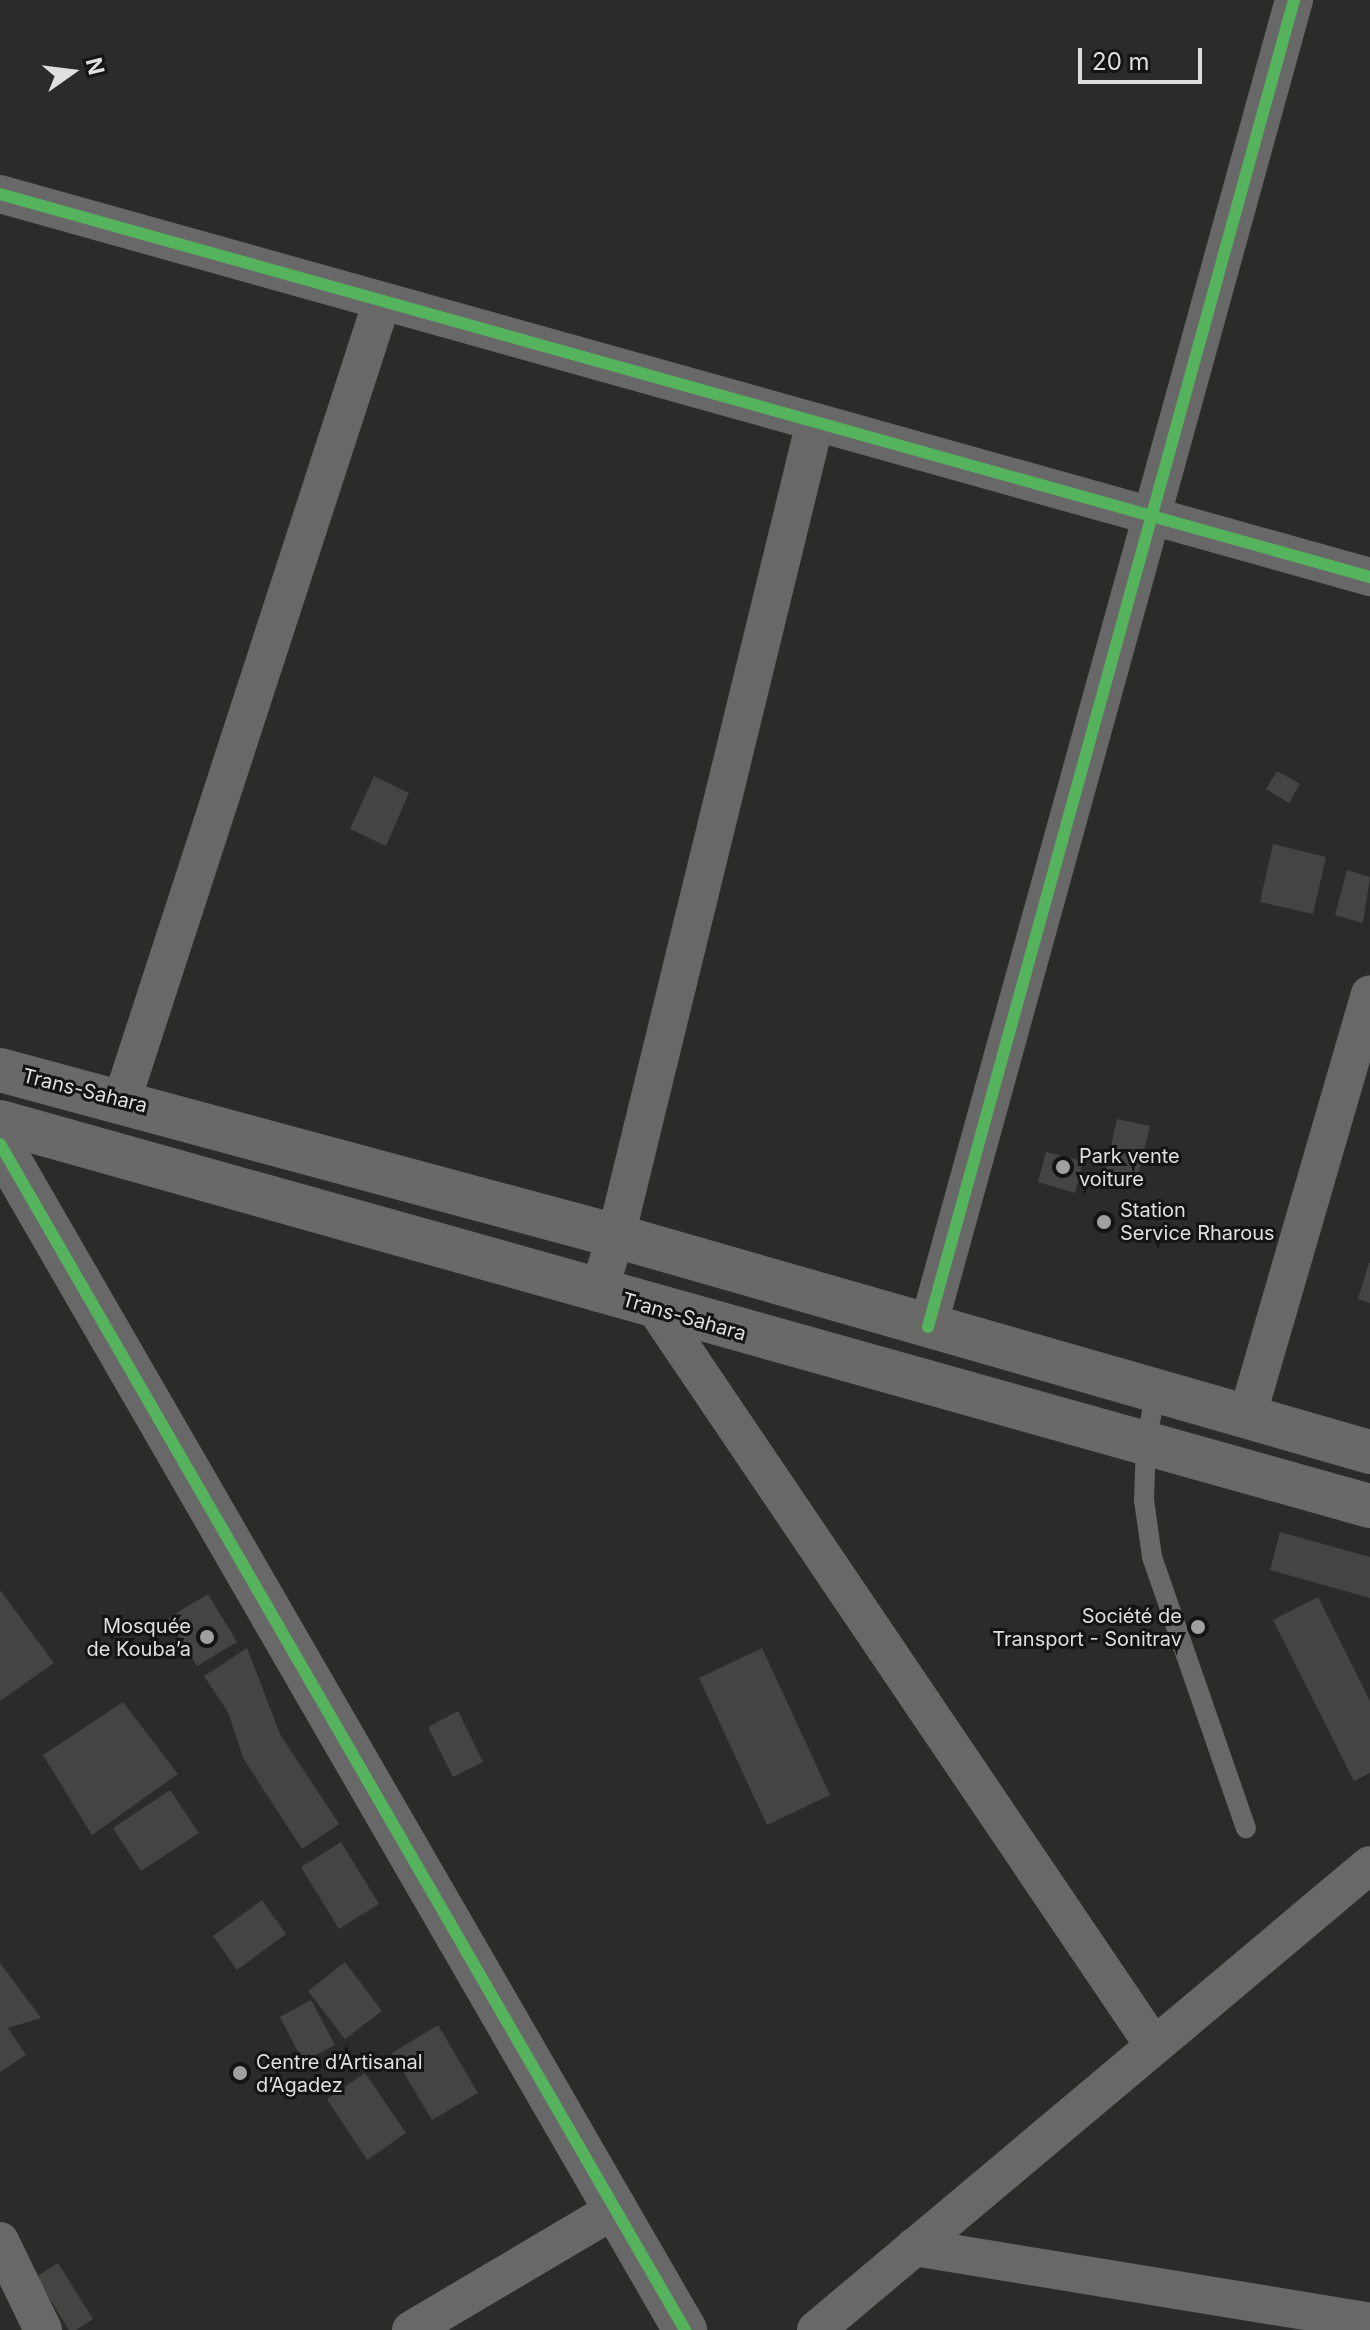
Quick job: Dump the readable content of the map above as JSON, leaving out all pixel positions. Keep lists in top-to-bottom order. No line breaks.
{"streets":{"main road":["Trans-Sahara"]},"places":["Park vente voiture","Station Service Rharous","Société de Transport - Sonitrav","Mosquée de Kouba’a","Centre d’Artisanal d’Agadez"],"scale_bar":"20 m","north":"right"}
